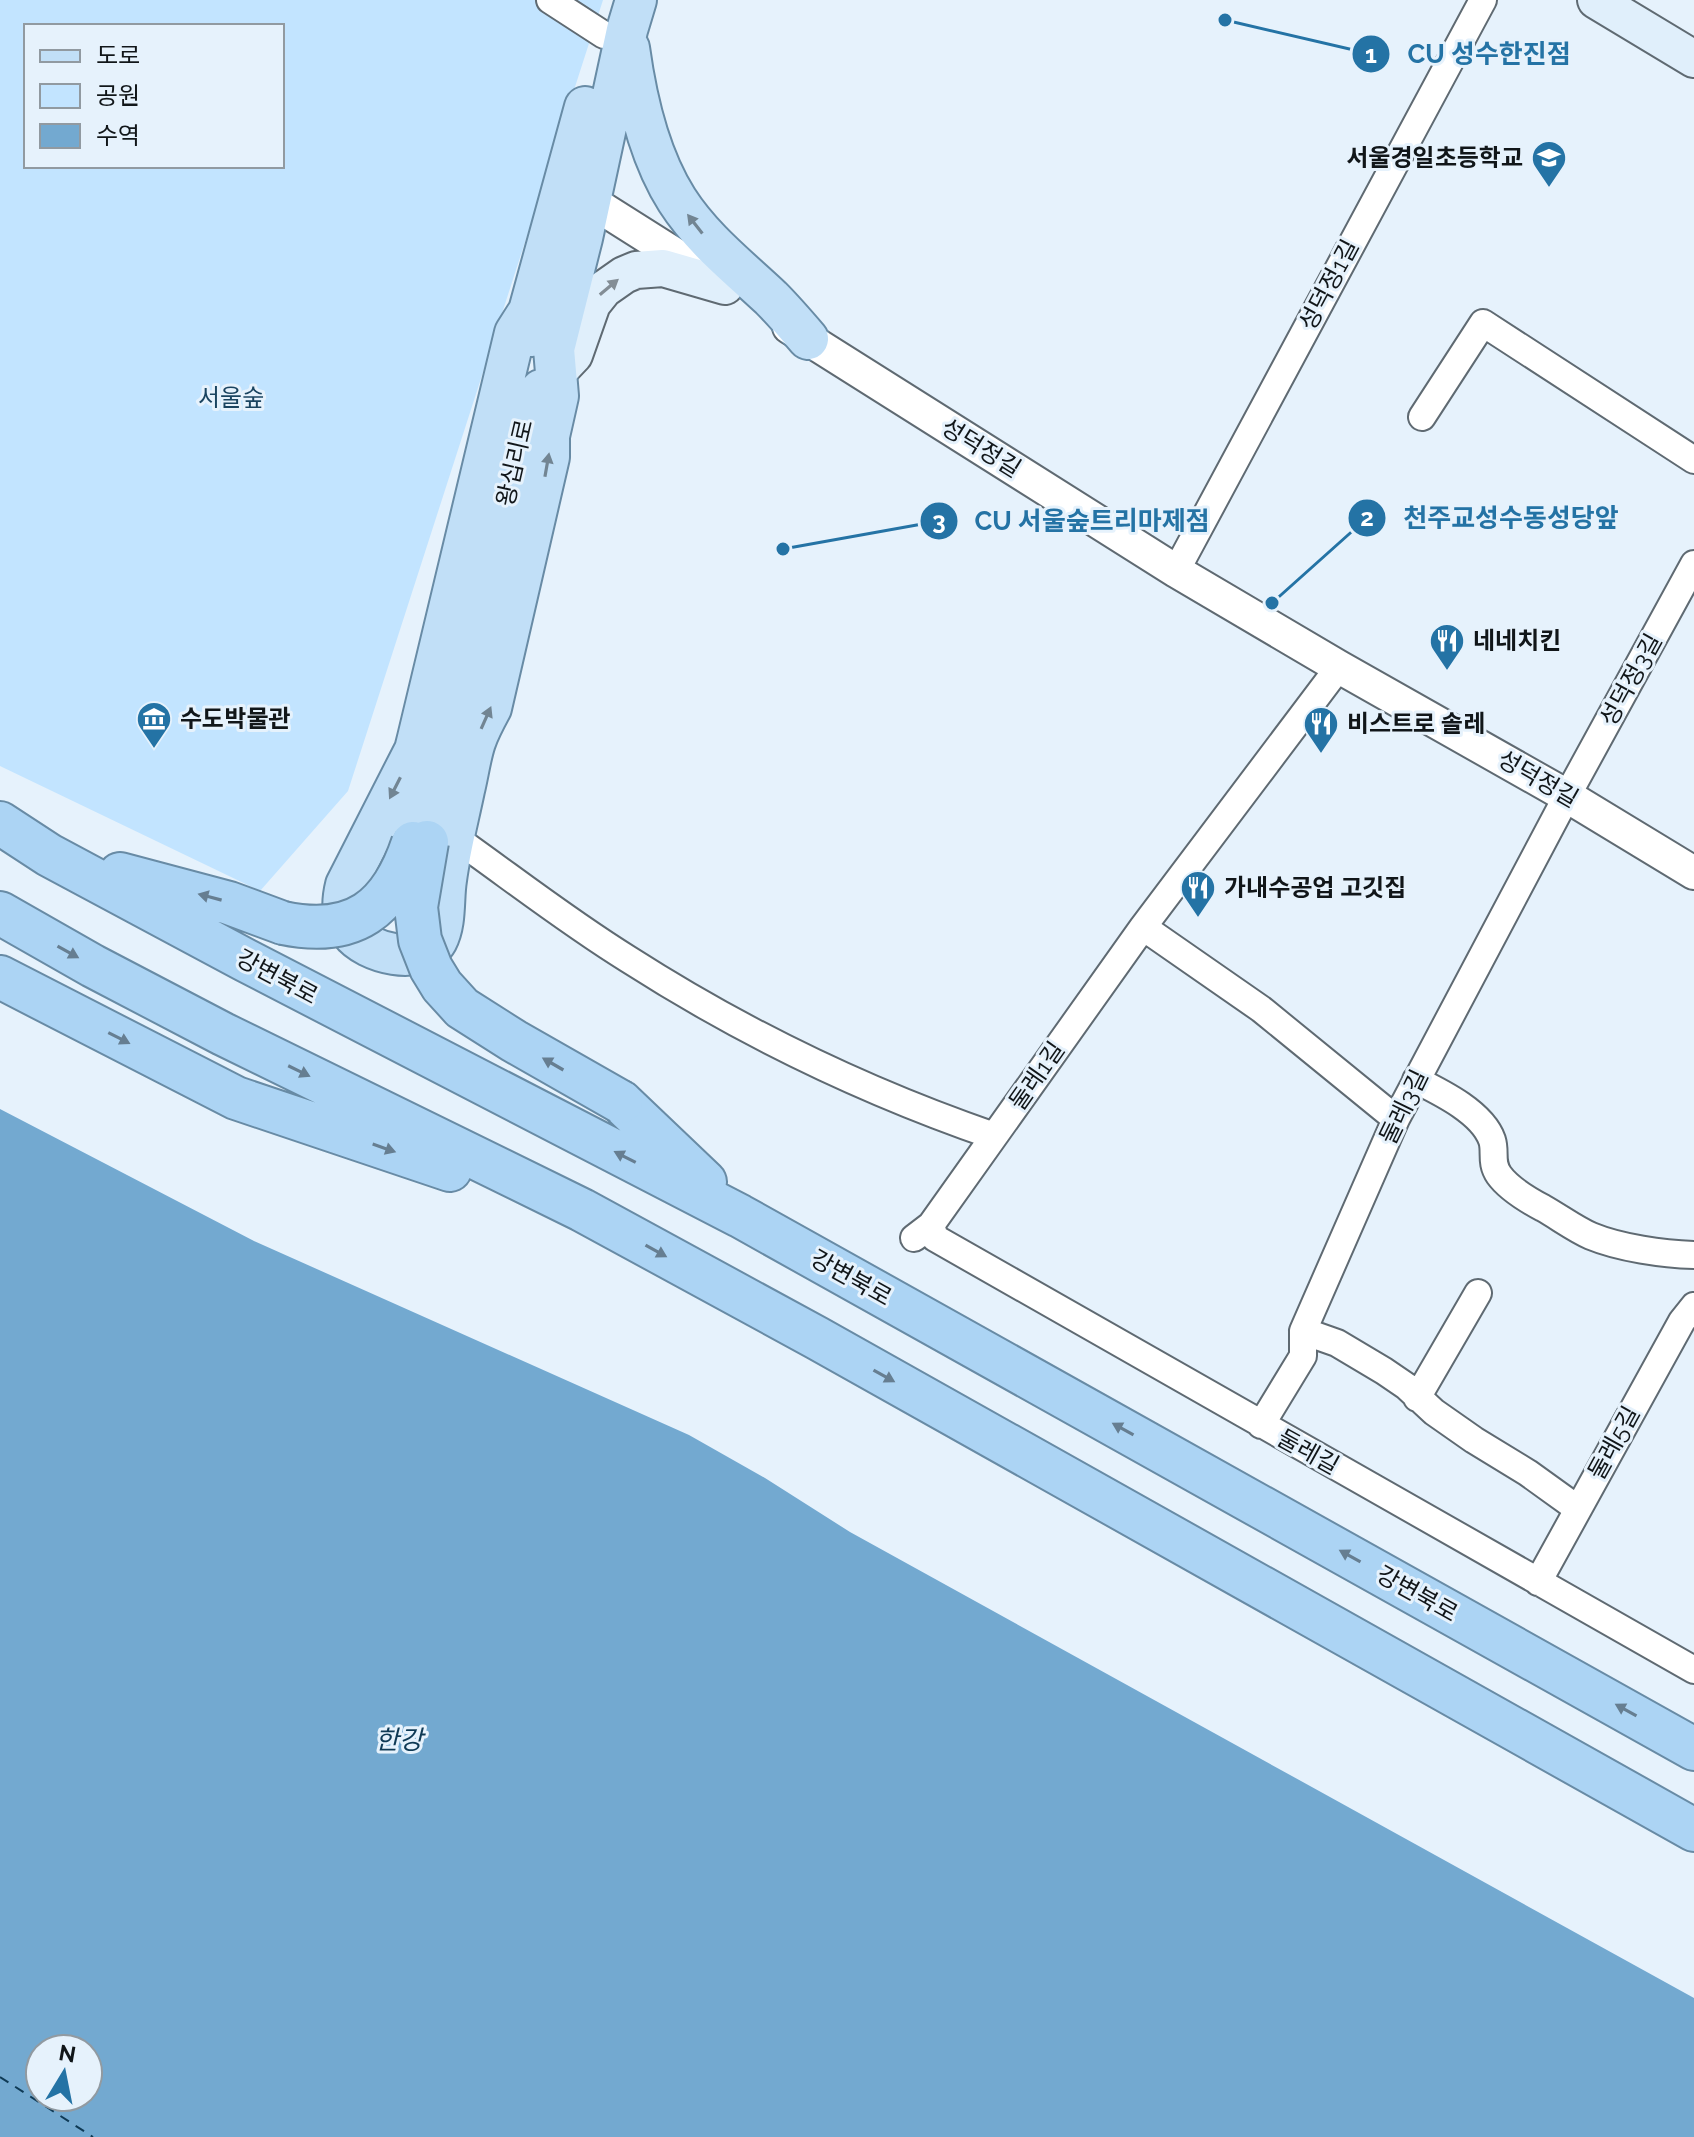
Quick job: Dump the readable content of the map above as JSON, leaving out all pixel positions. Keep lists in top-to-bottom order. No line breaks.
{"streets":{"highway":["강변북로"],"main road":["왕십리로"],"street":["성덕정1길","성덕정길","성덕정3길","둘레1길","둘레3길","둘레5길","둘레길"]},"crossings":[["성덕정1길","성덕정길"],["성덕정길","왕십리로"],["성덕정길","성덕정3길"],["성덕정길","둘레1길"],["성덕정길","둘레3길"],["성덕정3길","둘레3길"],["둘레1길","둘레길"],["둘레3길","둘레길"],["둘레5길","둘레길"]],"water":["한강"],"parks":["서울숲"],"places":{"other":["CU 성수한진점","CU 서울숲트리마제점","천주교성수동성당앞"],"school or university":["서울경일초등학교"],"restaurant":["네네치킨","비스트로 솔레","가내수공업 고깃집"],"museum":["수도박물관"]},"legend":["도로","공원","수역"],"north":"top"}
